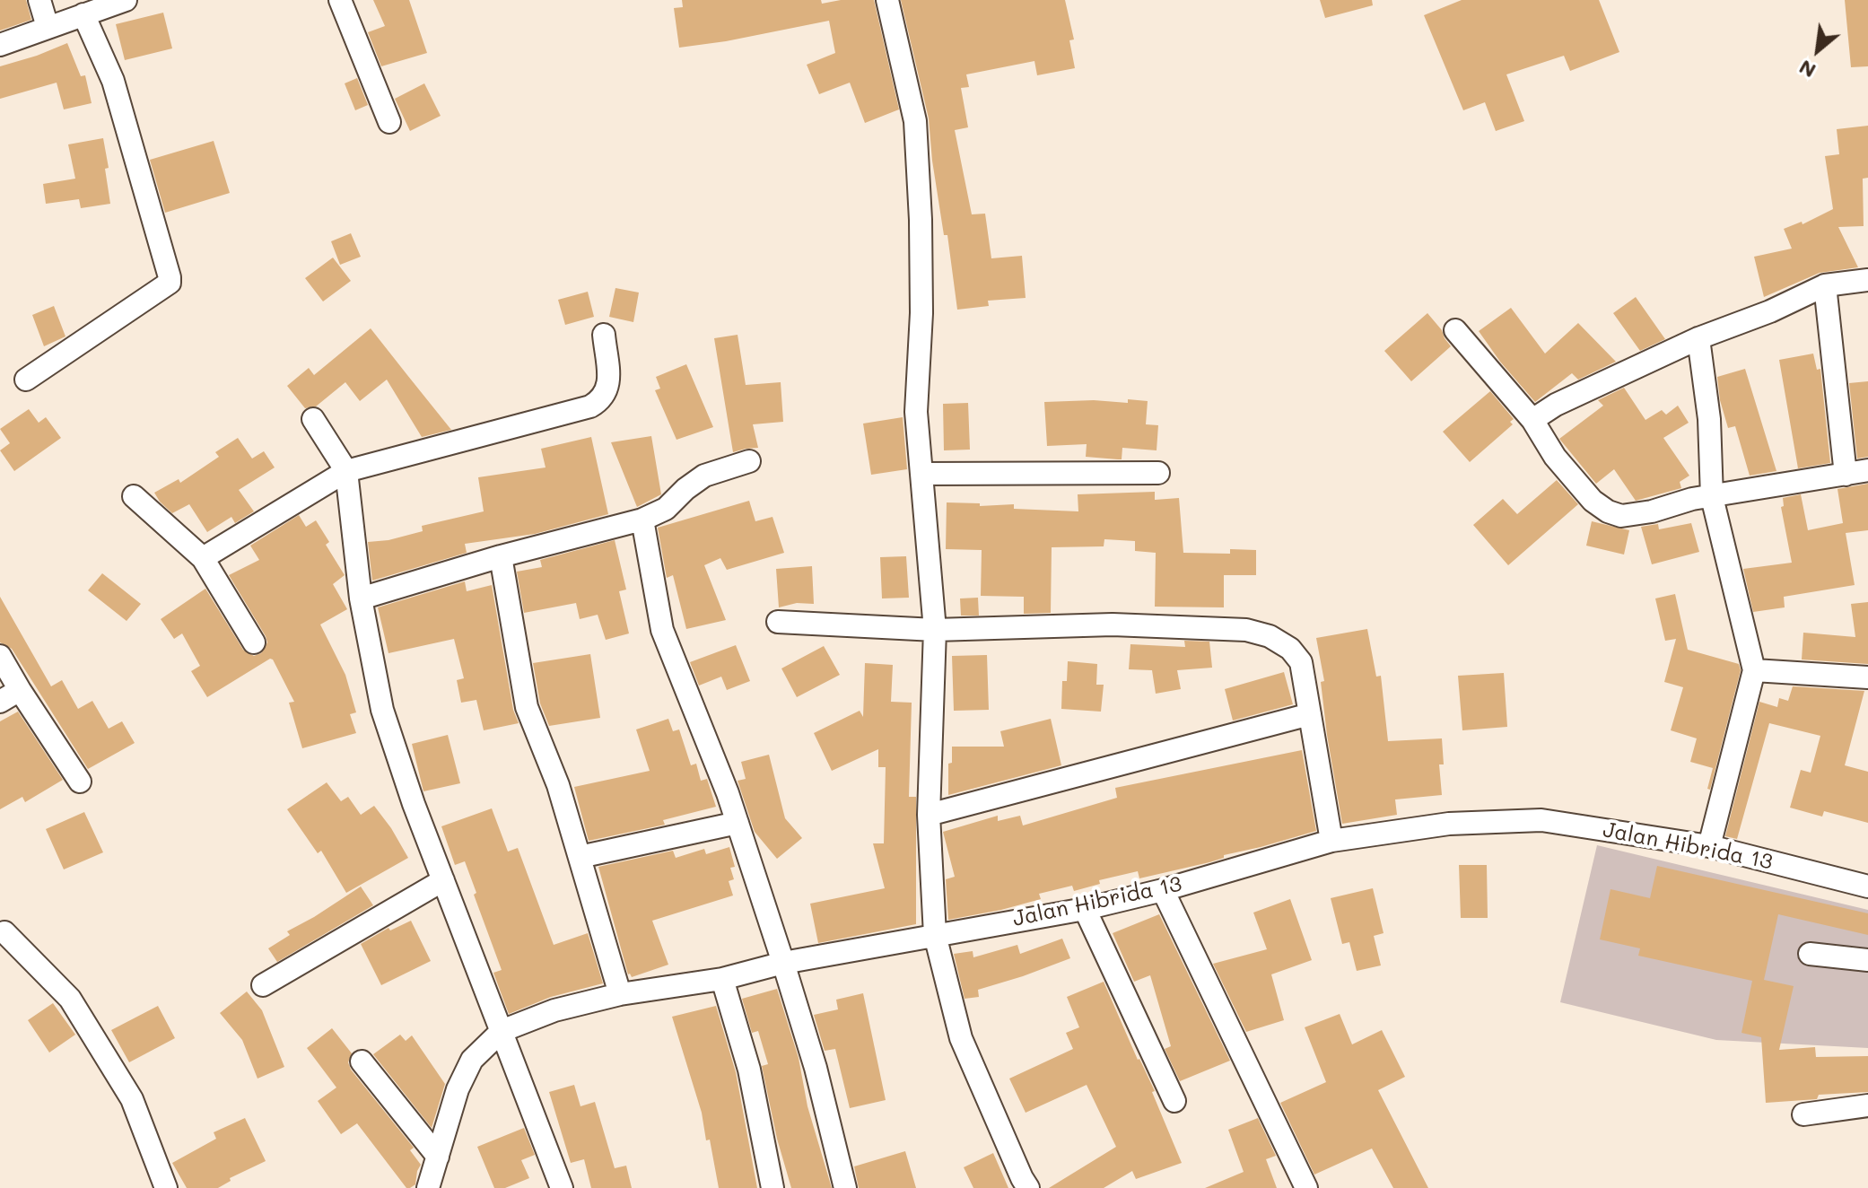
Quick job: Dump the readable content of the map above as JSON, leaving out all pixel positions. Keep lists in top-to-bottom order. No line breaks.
{"streets":{"street":["Jalan Hibrida 13"]},"north":"bottom left"}
